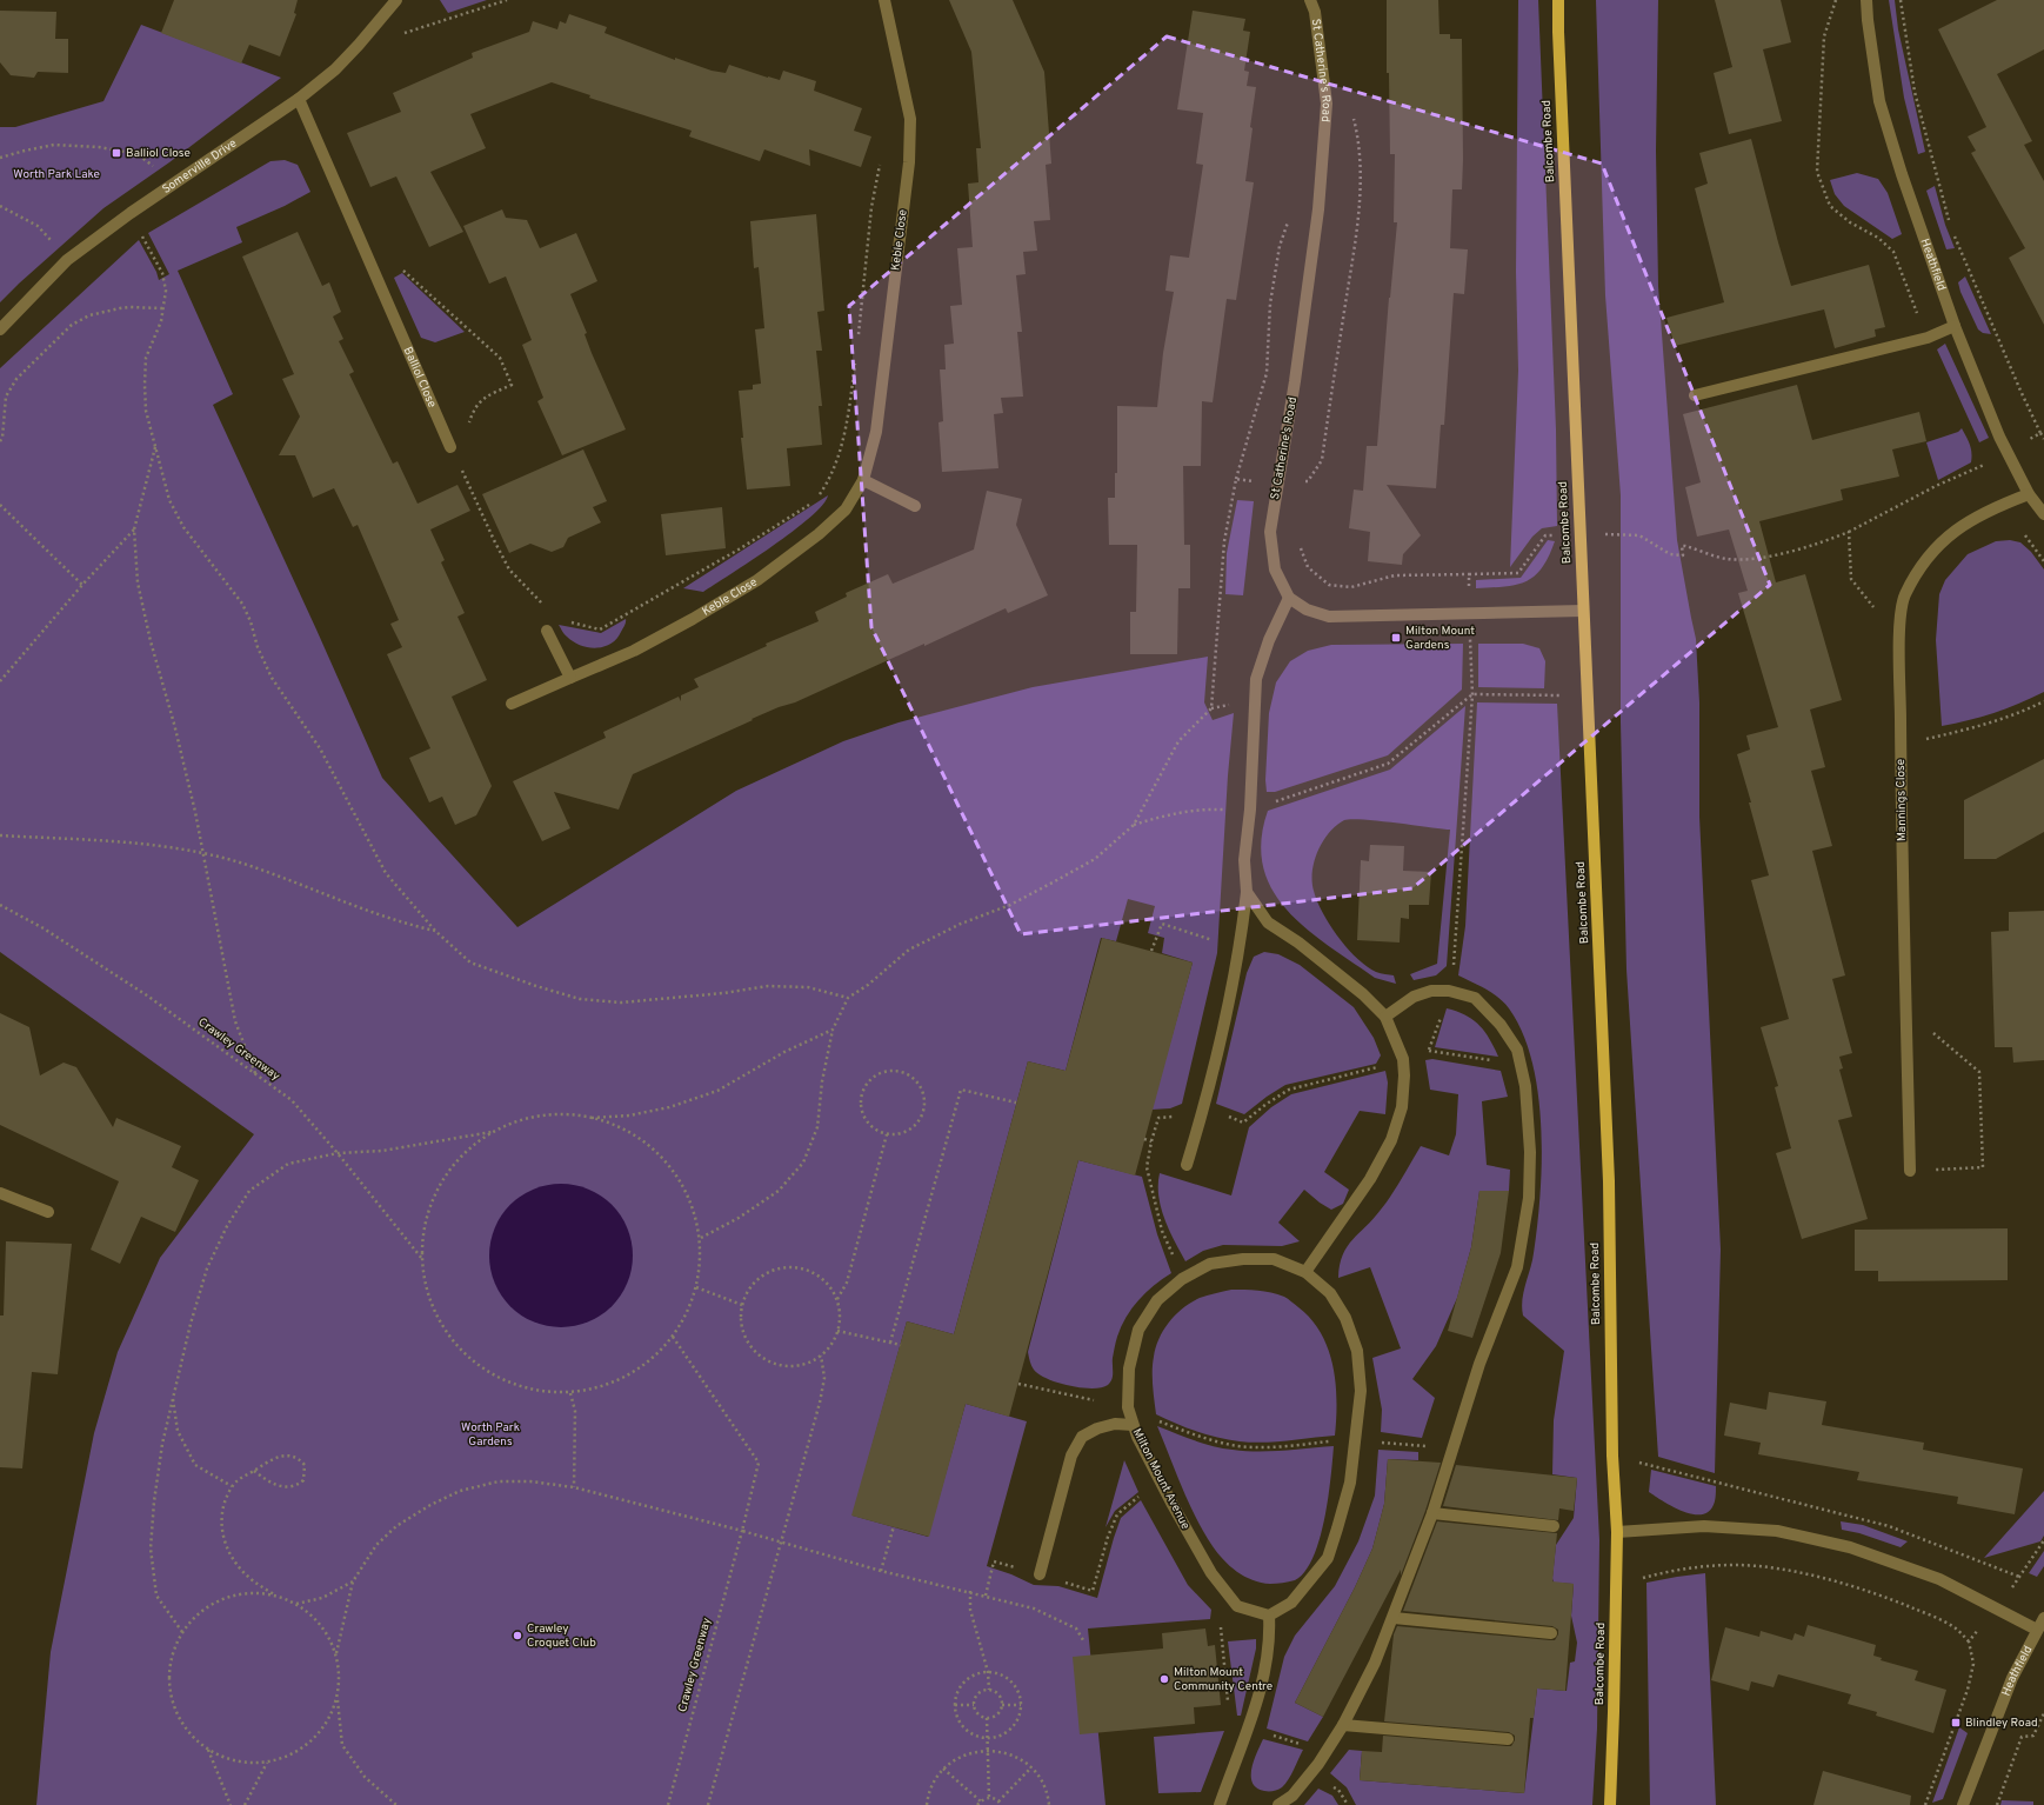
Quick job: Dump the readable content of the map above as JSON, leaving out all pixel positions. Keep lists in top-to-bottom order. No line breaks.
{"streets":{"main road":["Balcombe Road"],"street":["St Catherine's Road","Somerville Drive","Keble Close","Heathfield","Balliol Close","Mannings Close","Milton Mount Avenue"],"path":["Crawley Greenway"]},"crossings":[["Somerville Drive","Balliol Close"],["Heathfield","Mannings Close"]],"parks":["Worth Park Lake","Worth Park Gardens"],"places":{"transit":["Balliol Close","Milton Mount Gardens","Blindley Road"],"other":["Crawley Croquet Club","Milton Mount Community Centre"]}}
